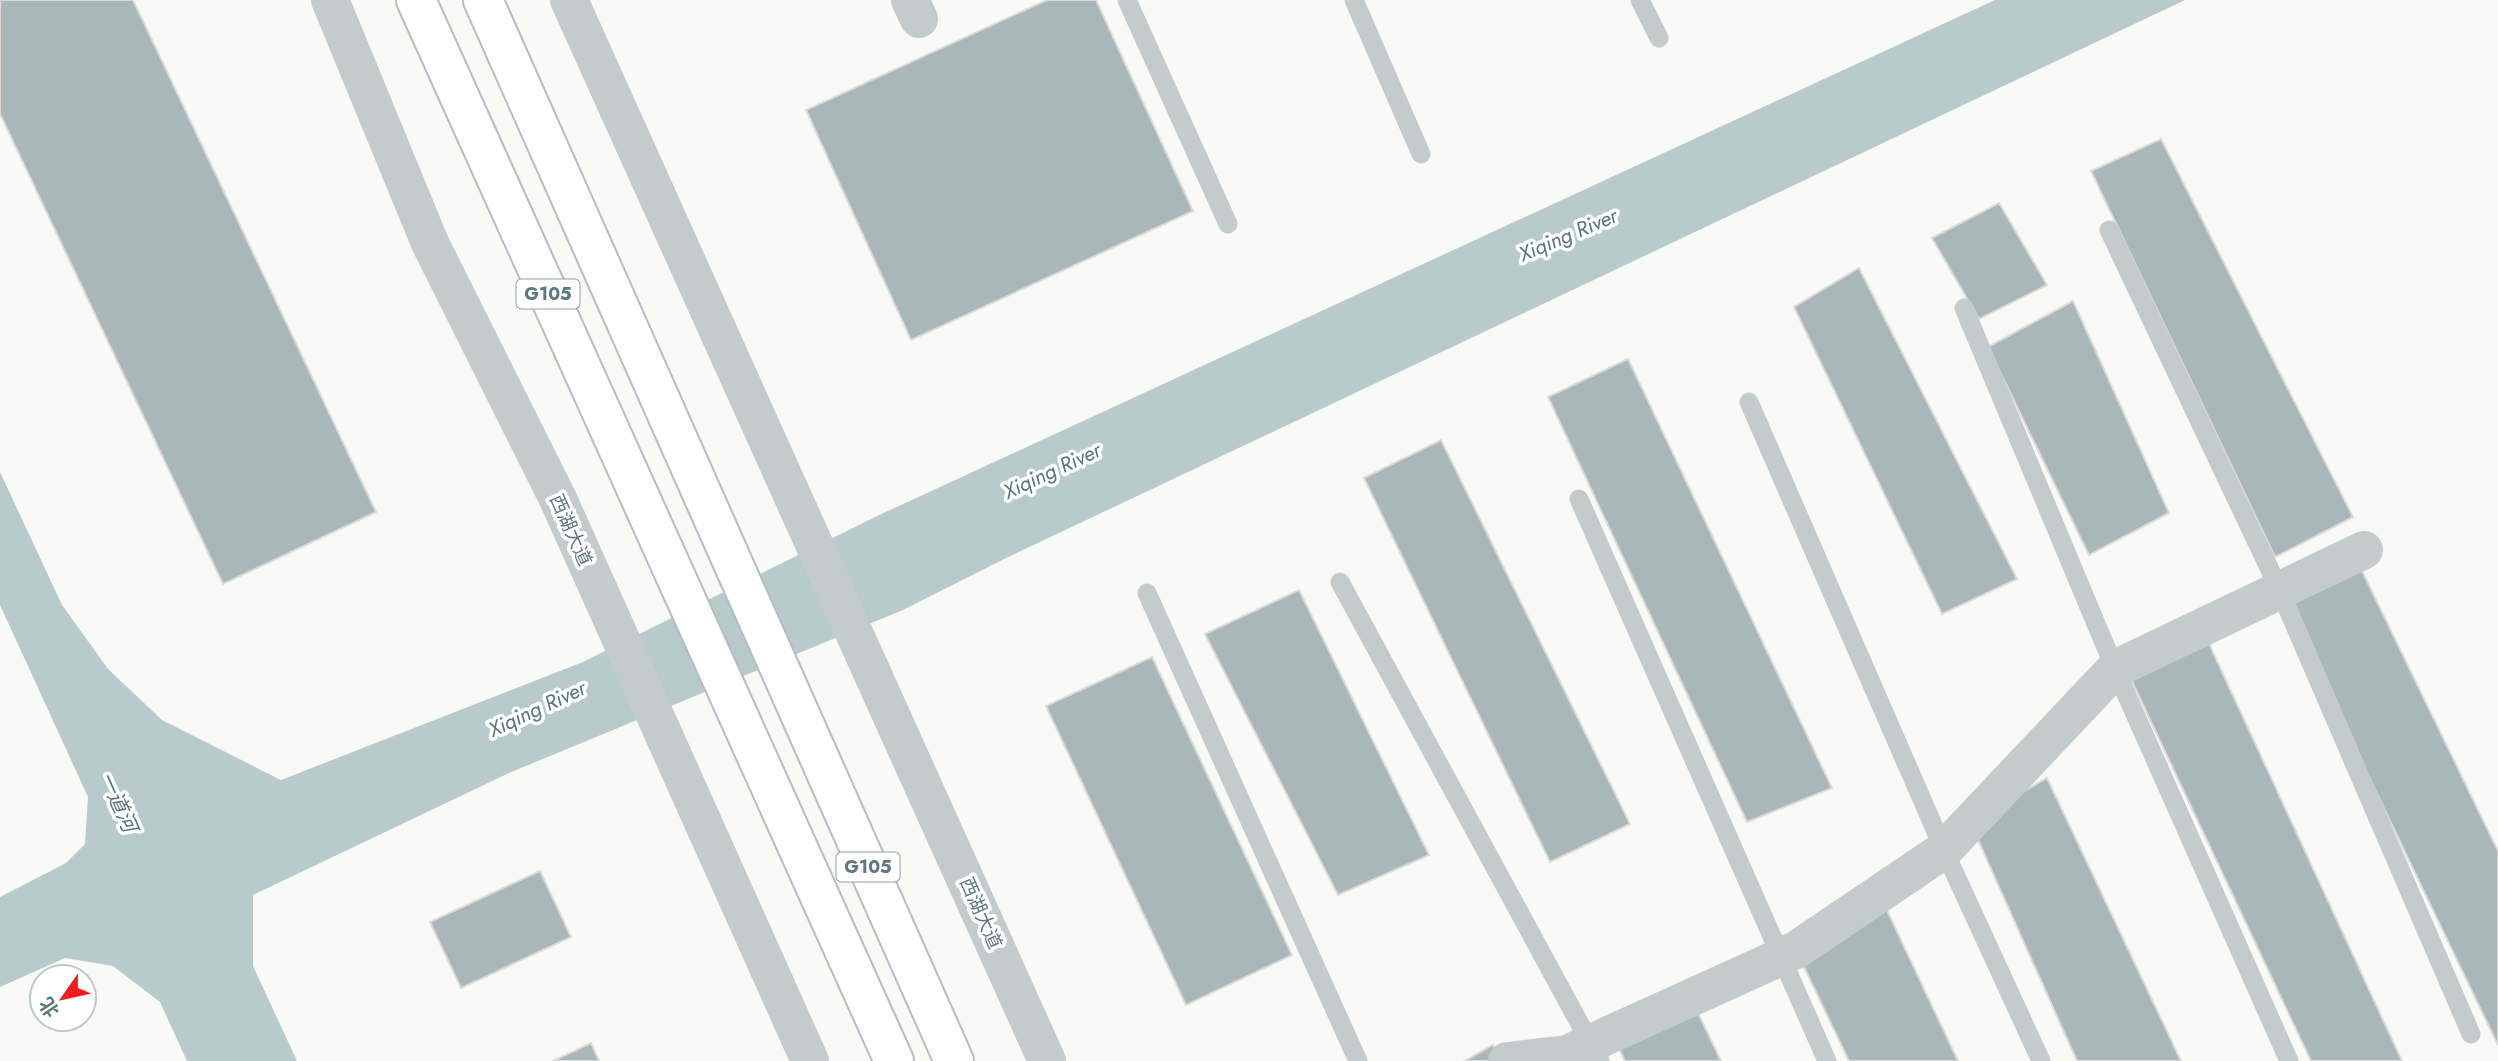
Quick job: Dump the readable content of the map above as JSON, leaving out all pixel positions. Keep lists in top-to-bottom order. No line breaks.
{"streets":{"main road":["G105"],"street":["西湖大道"]},"water":["Xiqing River","一道河"],"north":"bottom left"}
